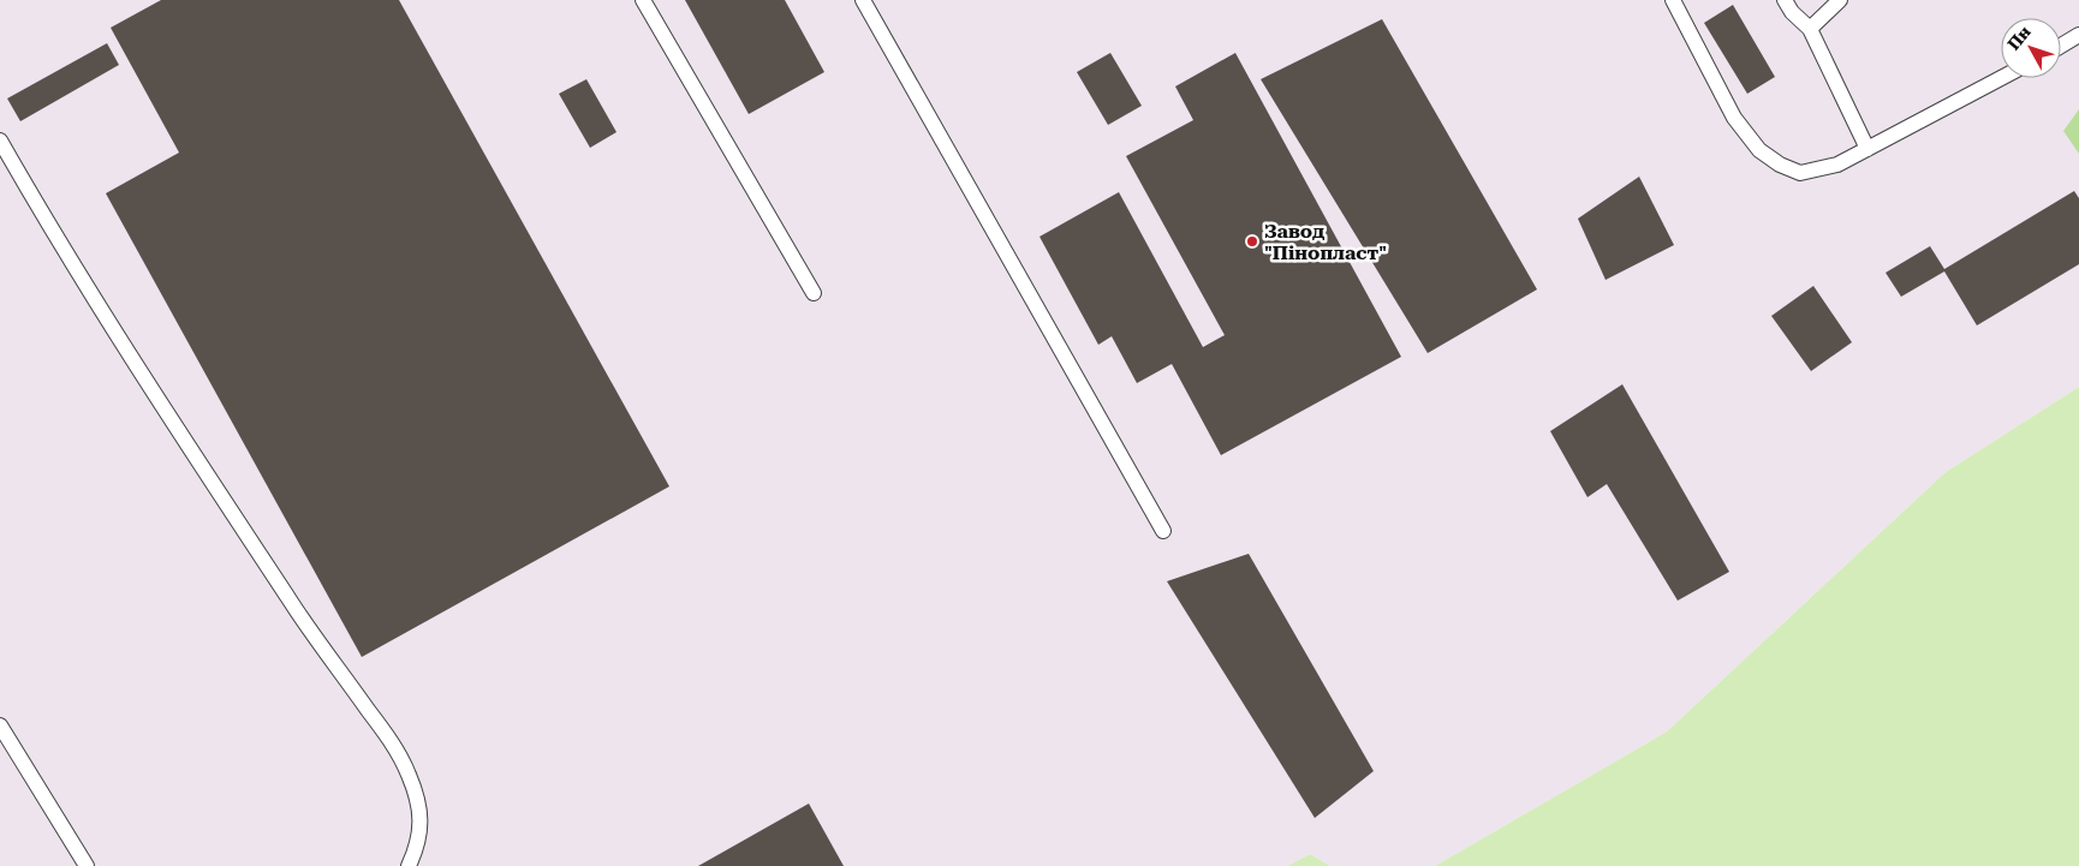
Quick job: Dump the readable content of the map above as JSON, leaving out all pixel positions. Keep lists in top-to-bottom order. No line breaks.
{"places":["Завод \"Пінопласт\""],"north":"top left"}
